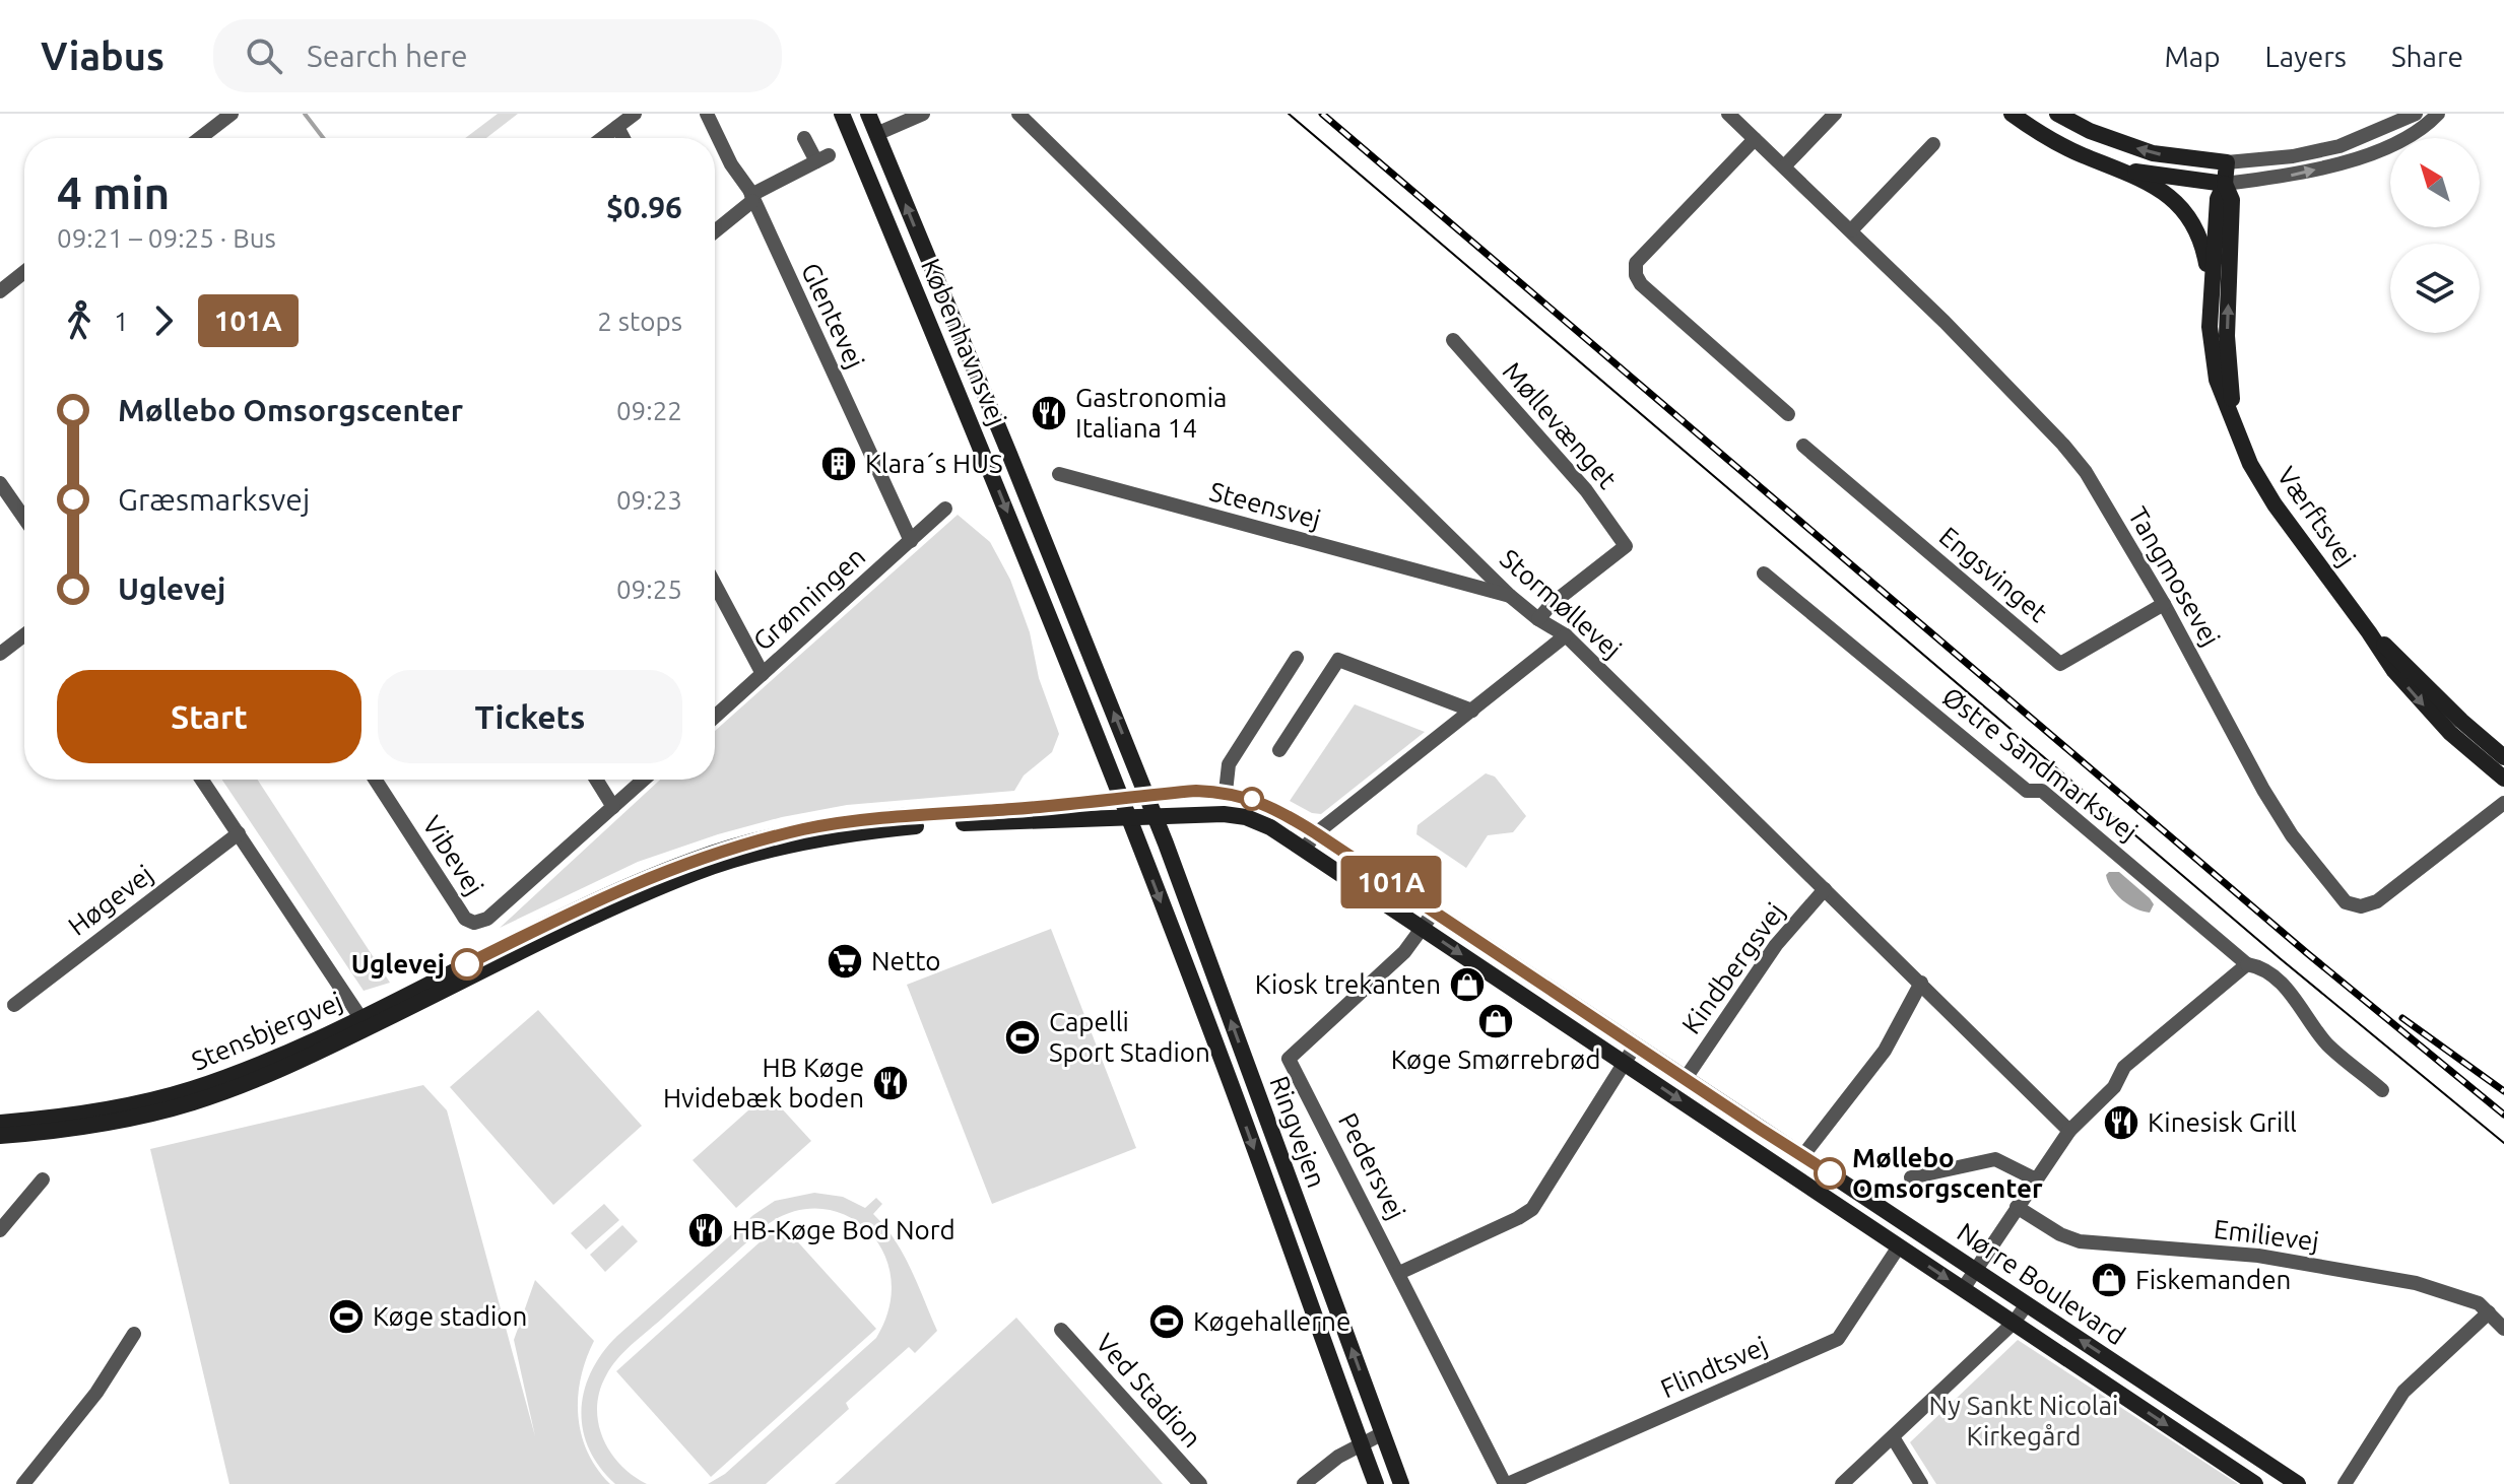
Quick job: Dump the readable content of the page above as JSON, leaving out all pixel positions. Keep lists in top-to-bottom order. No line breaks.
{"streets":{"street":["Glentevej","Københavnsvej","Møllevænget","Steensvej","Værftsvej","Engsvinget","Tangmosevej","Grønningen","Stormøllevej","Østre Sandmarksvej","Vibevej","Høgevej","Kindbergsvej","Stensbjergvej","Ringvejen","Pedersvej","Emilievej","Nørre Boulevard","Flindtsvej","Ved Stadion"]},"crossings":[["Glentevej","Grønningen"],["Københavnsvej","Stensbjergvej"],["Københavnsvej","Ringvejen"],["Københavnsvej","Nørre Boulevard"],["Møllevænget","Stormøllevej"],["Steensvej","Stormøllevej"],["Engsvinget","Tangmosevej"],["Stormøllevej","Kindbergsvej"],["Kindbergsvej","Nørre Boulevard"],["Stensbjergvej","Ringvejen"],["Stensbjergvej","Nørre Boulevard"],["Ringvejen","Nørre Boulevard"],["Pedersvej","Nørre Boulevard"],["Pedersvej","Flindtsvej"],["Nørre Boulevard","Flindtsvej"]],"parks":["Ny Sankt Nicolai Kirkegård"],"places":{"restaurant":["Gastronomia Italiana 14","HB Køge Hvidebæk boden","Kinesisk Grill","HB-Køge Bod Nord"],"building":["Klara´s HUS"],"supermarket":["Netto"],"other":["Uglevej","Møllebo Omsorgscenter"],"shop":["Kiosk trekanten","Køge Smørrebrød","Fiskemanden"],"sports":["Capelli Sport Stadion","Køge stadion","Køgehallerne"]},"lines":["bus line 101A"],"north":"top left","page":{"header":"Viabus","search":"Search here","nav":["Map","Layers","Share"],"on_map":"101A","heading":["4 min","09:21 – 09:25 · Bus","$0.96"],"legs":["1","101A","2 stops"],"list":[{"name":"Møllebo Omsorgscenter","value":"09:22"},{"name":"Græsmarksvej","value":"09:23"},{"name":"Uglevej","value":"09:25"}],"buttons":["Start","Tickets"]}}
